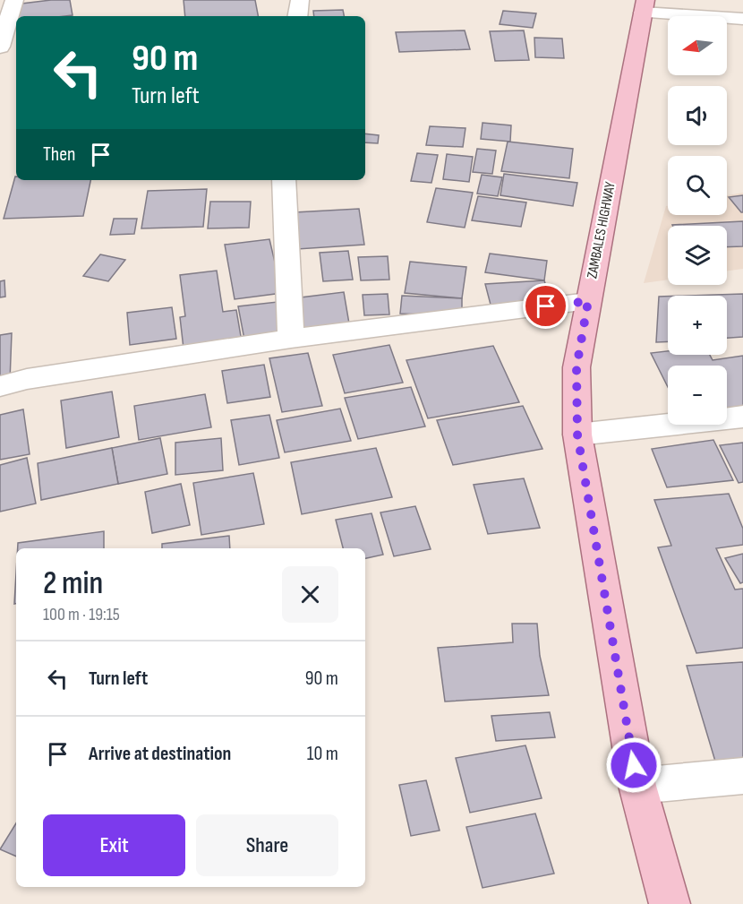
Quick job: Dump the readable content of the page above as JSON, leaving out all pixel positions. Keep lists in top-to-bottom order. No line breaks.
{"streets":{"main road":["ZAMBALES HIGHWAY"]},"north":"left","page":{"map_buttons":["+","−"],"turn":["90 m","Turn left"],"then":"Then","heading":["2 min","100 m · 19:15"],"list":[{"name":"Turn left","value":"90 m"},{"name":"Arrive at destination","value":"10 m"}],"buttons":["Exit","Share"]}}
